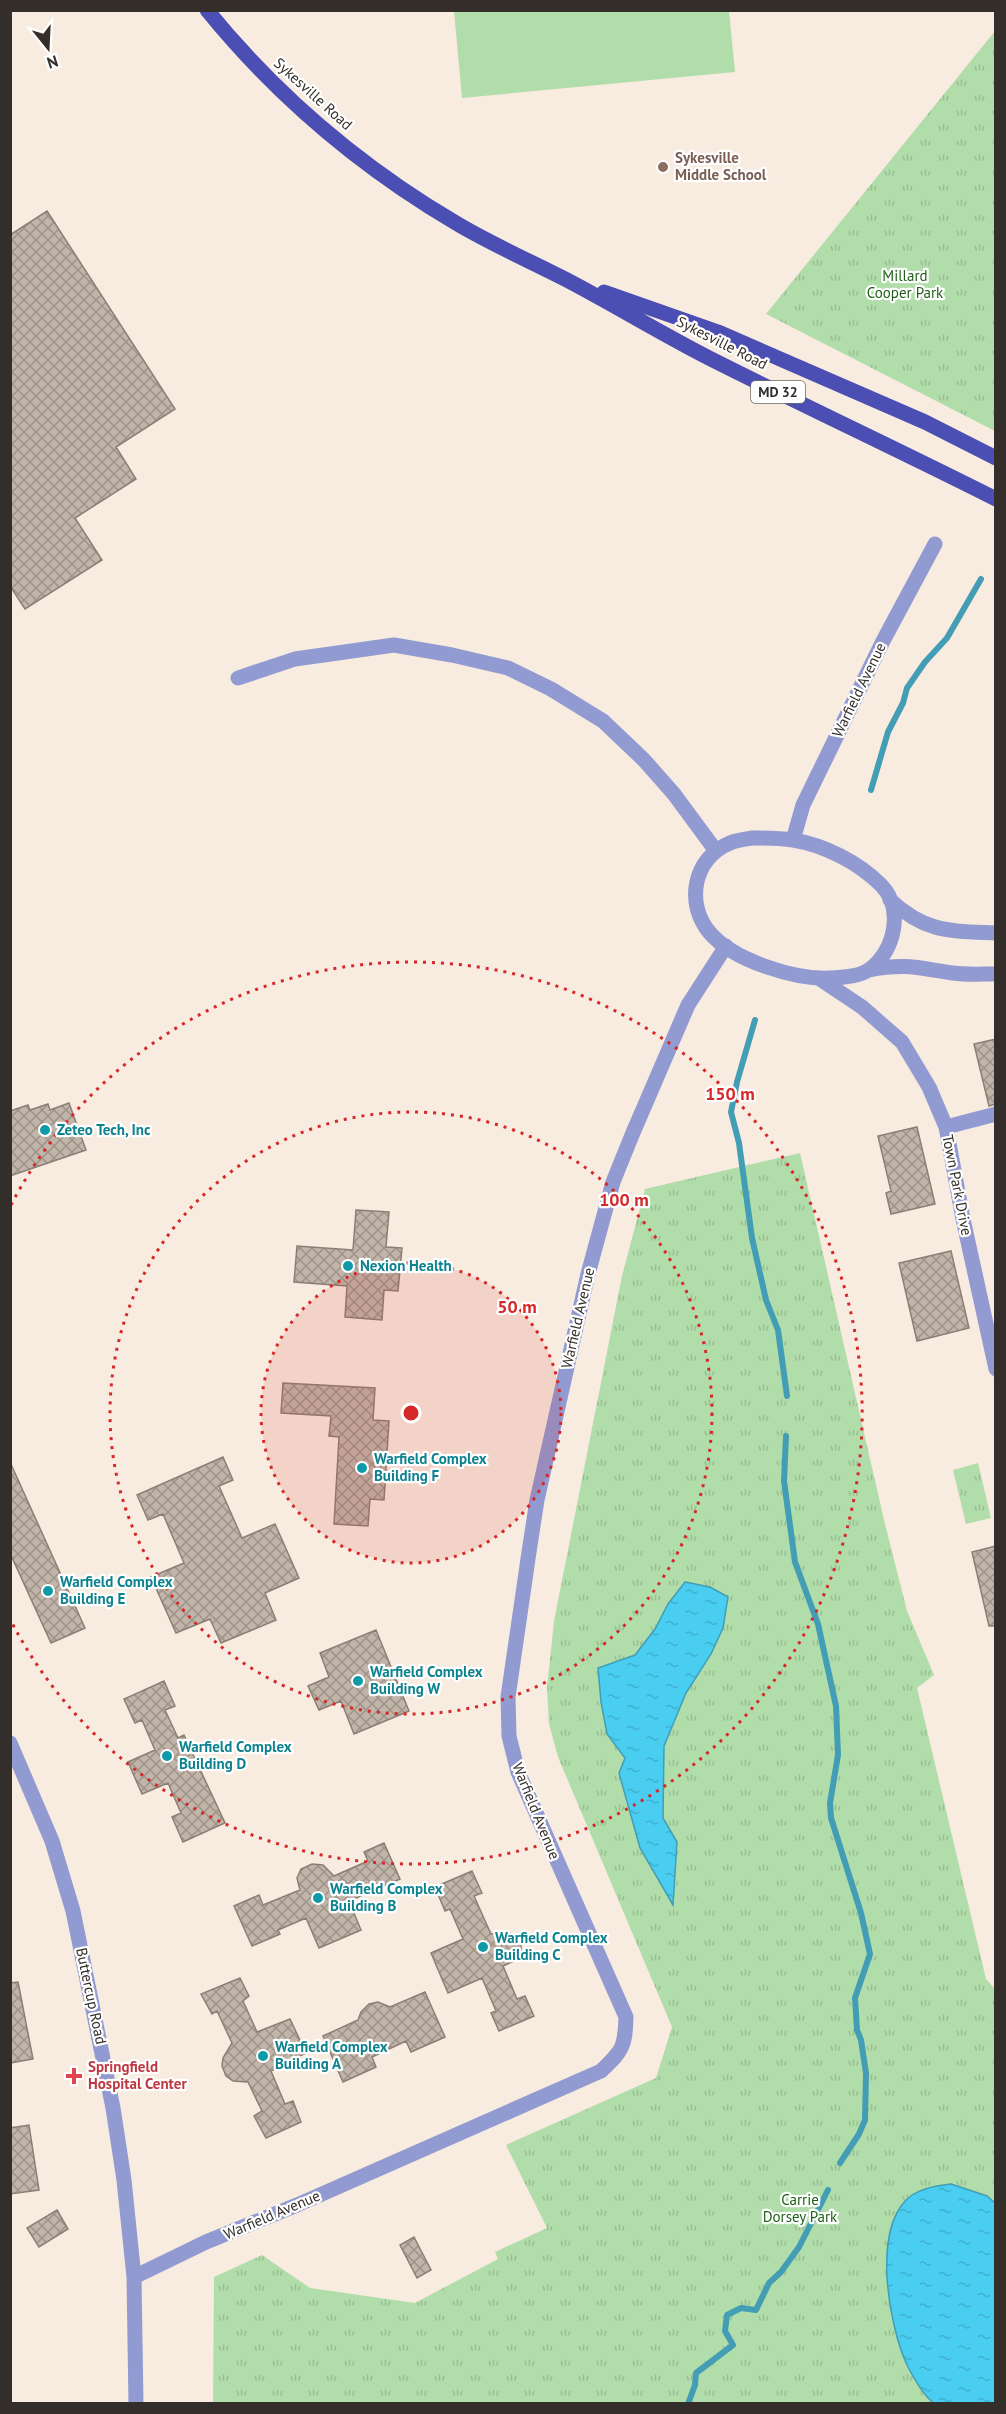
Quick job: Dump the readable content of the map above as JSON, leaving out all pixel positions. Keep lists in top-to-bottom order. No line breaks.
{"streets":{"main road":["Sykesville Road","MD 32"],"street":["Warfield Avenue","Town Park Drive","Buttercup Road"]},"crossings":[["Warfield Avenue","Town Park Drive"],["Warfield Avenue","Buttercup Road"]],"parks":["Millard Cooper Park","Carrie Dorsey Park"],"places":{"other":["Sykesville Middle School","Zeteo Tech, Inc","Nexion Health","Warfield Complex Building F","Warfield Complex Building E","Warfield Complex Building W","Warfield Complex Building D","Warfield Complex Building B","Warfield Complex Building C","Warfield Complex Building A"],"health":["Springfield Hospital Center"]},"north":"bottom","rings":["150 m","100 m","50 m"]}
